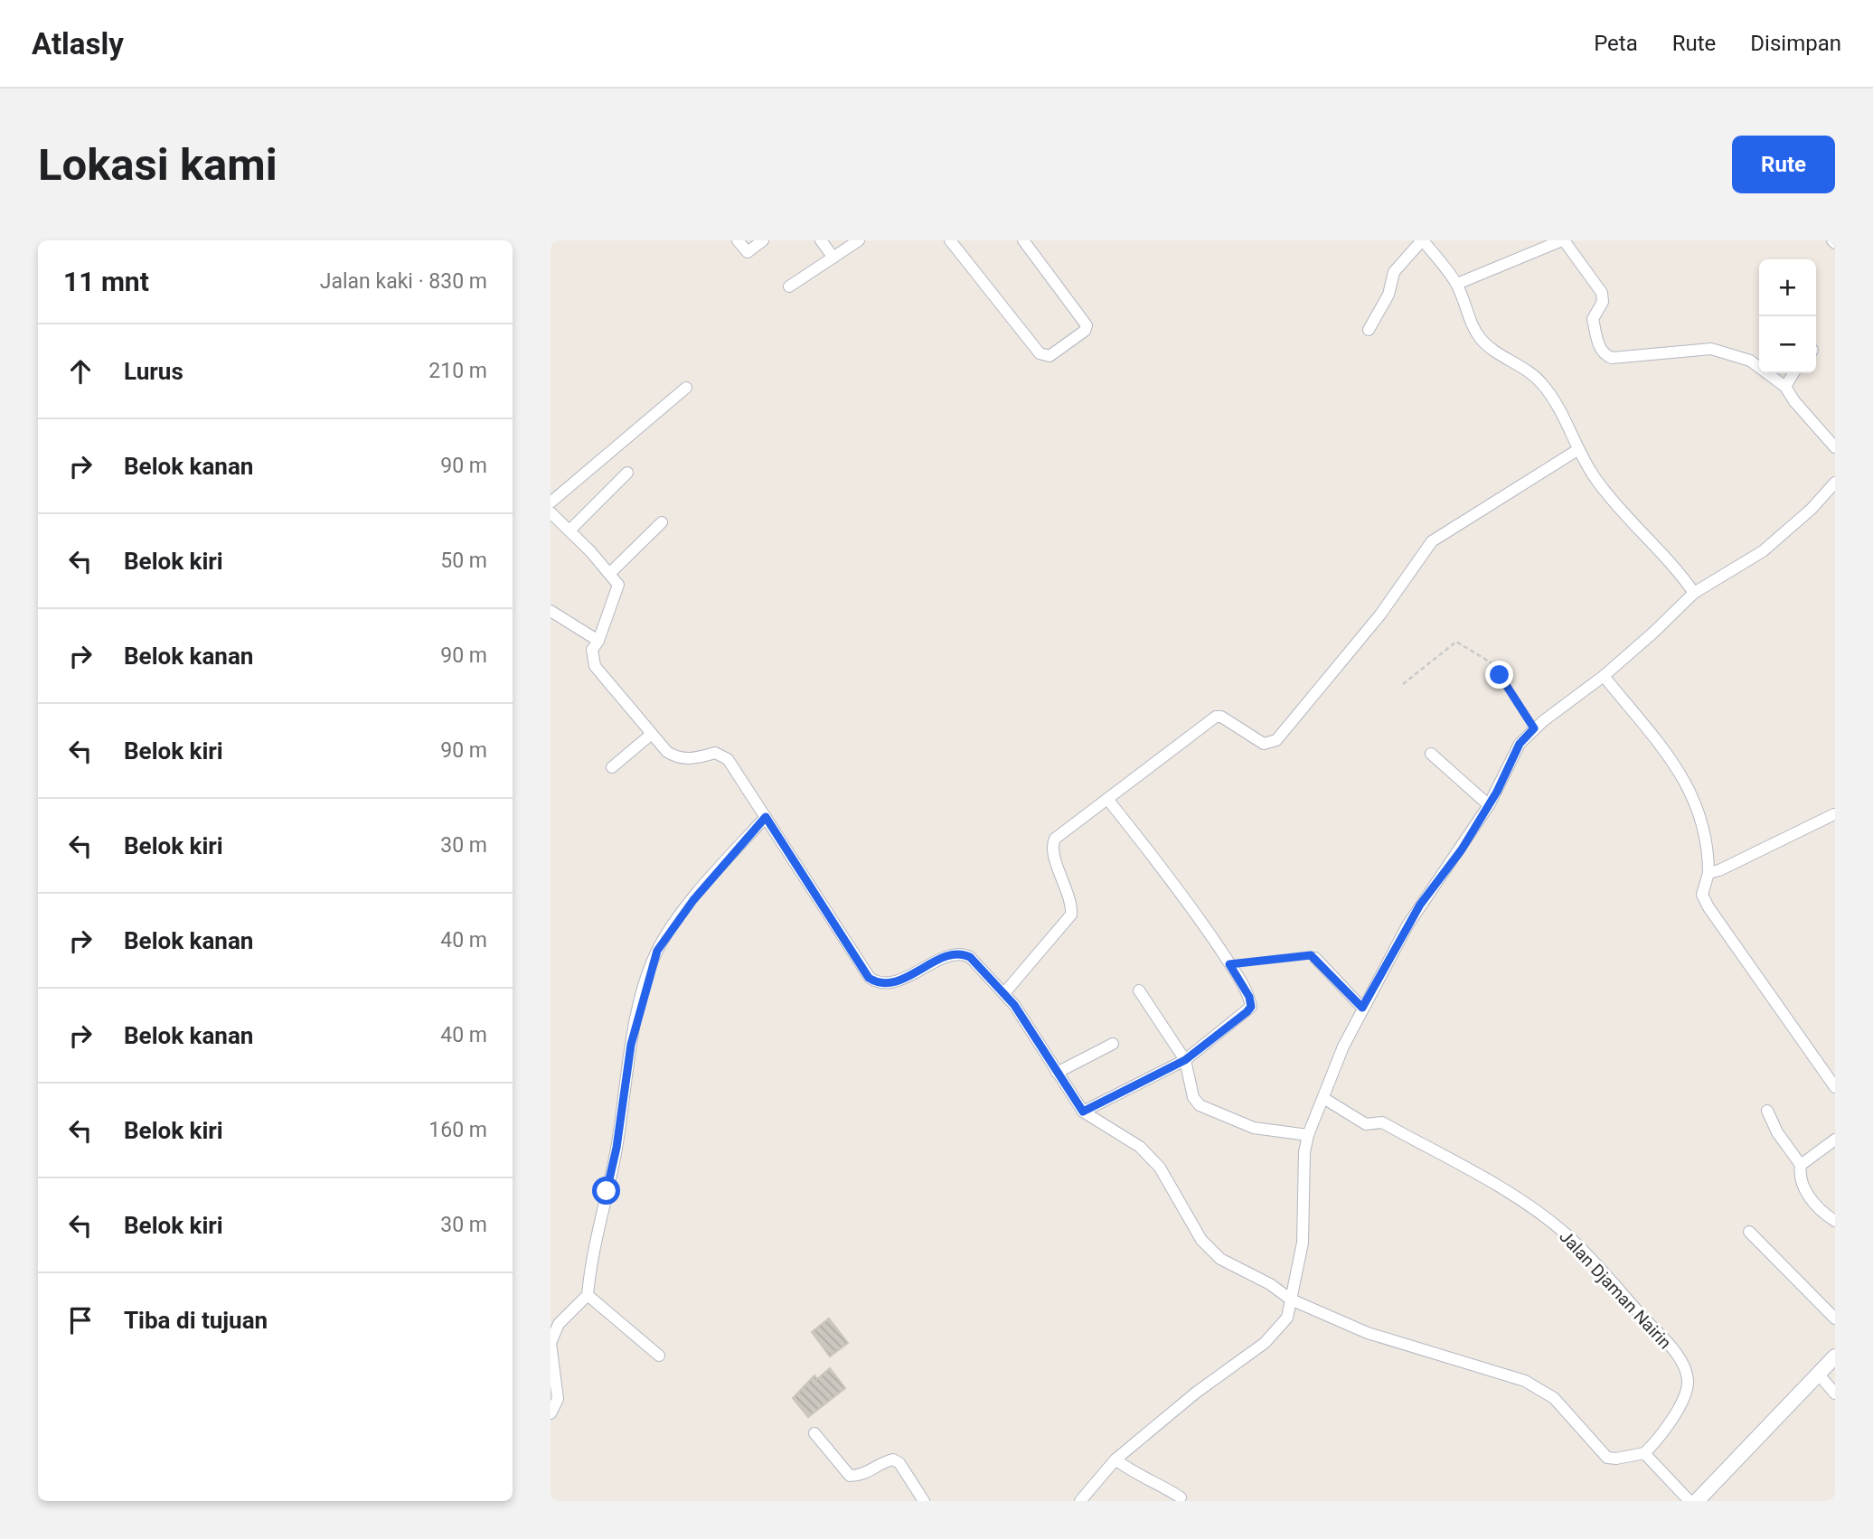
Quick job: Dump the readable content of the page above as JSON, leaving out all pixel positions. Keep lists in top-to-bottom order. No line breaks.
{"streets":{"street":["Jalan Djaman Nairin"]},"page":{"header":"Atlasly","nav":["Peta","Rute","Disimpan"],"buttons":"Rute","title":"Lokasi kami","heading":["11 mnt","Jalan kaki · 830 m"],"map_buttons":["+","−"],"list":[["Lurus","210 m"],["Belok kanan","90 m"],["Belok kiri","50 m"],["Belok kanan","90 m"],["Belok kiri","90 m"],["Belok kiri","30 m"],["Belok kanan","40 m"],["Belok kanan","40 m"],["Belok kiri","160 m"],["Belok kiri","30 m"],"Tiba di tujuan"]}}
